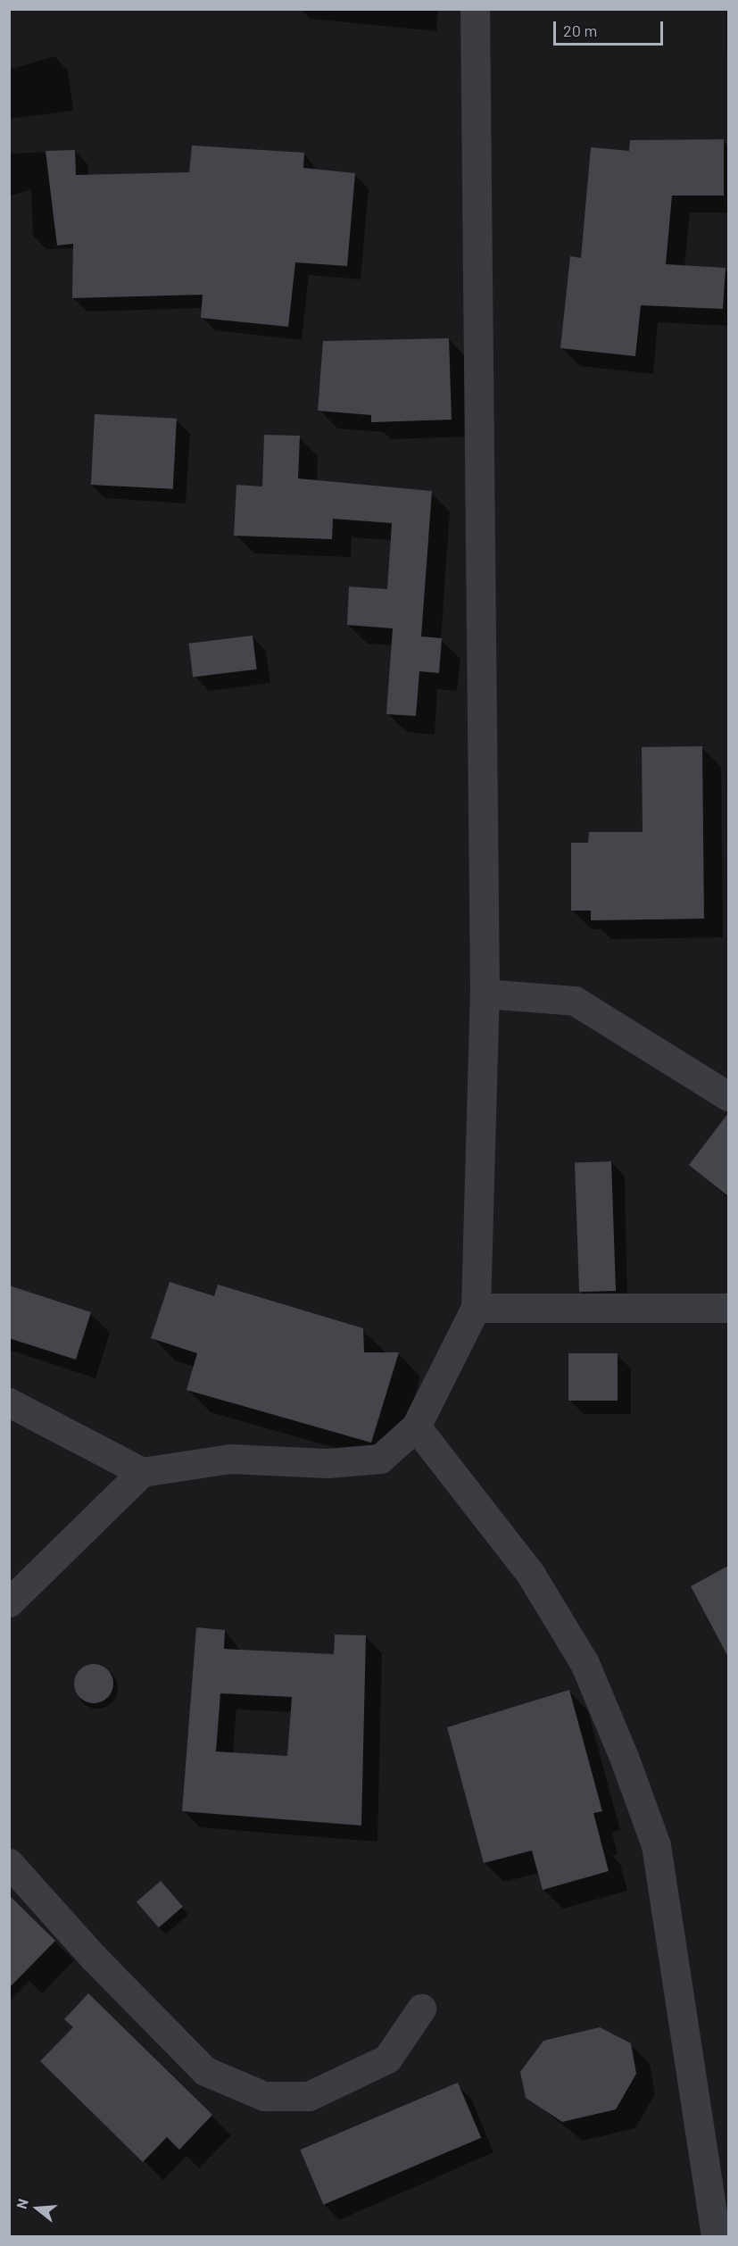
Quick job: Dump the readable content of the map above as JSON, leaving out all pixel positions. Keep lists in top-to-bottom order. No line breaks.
{"scale_bar":"20 m","north":"left"}
